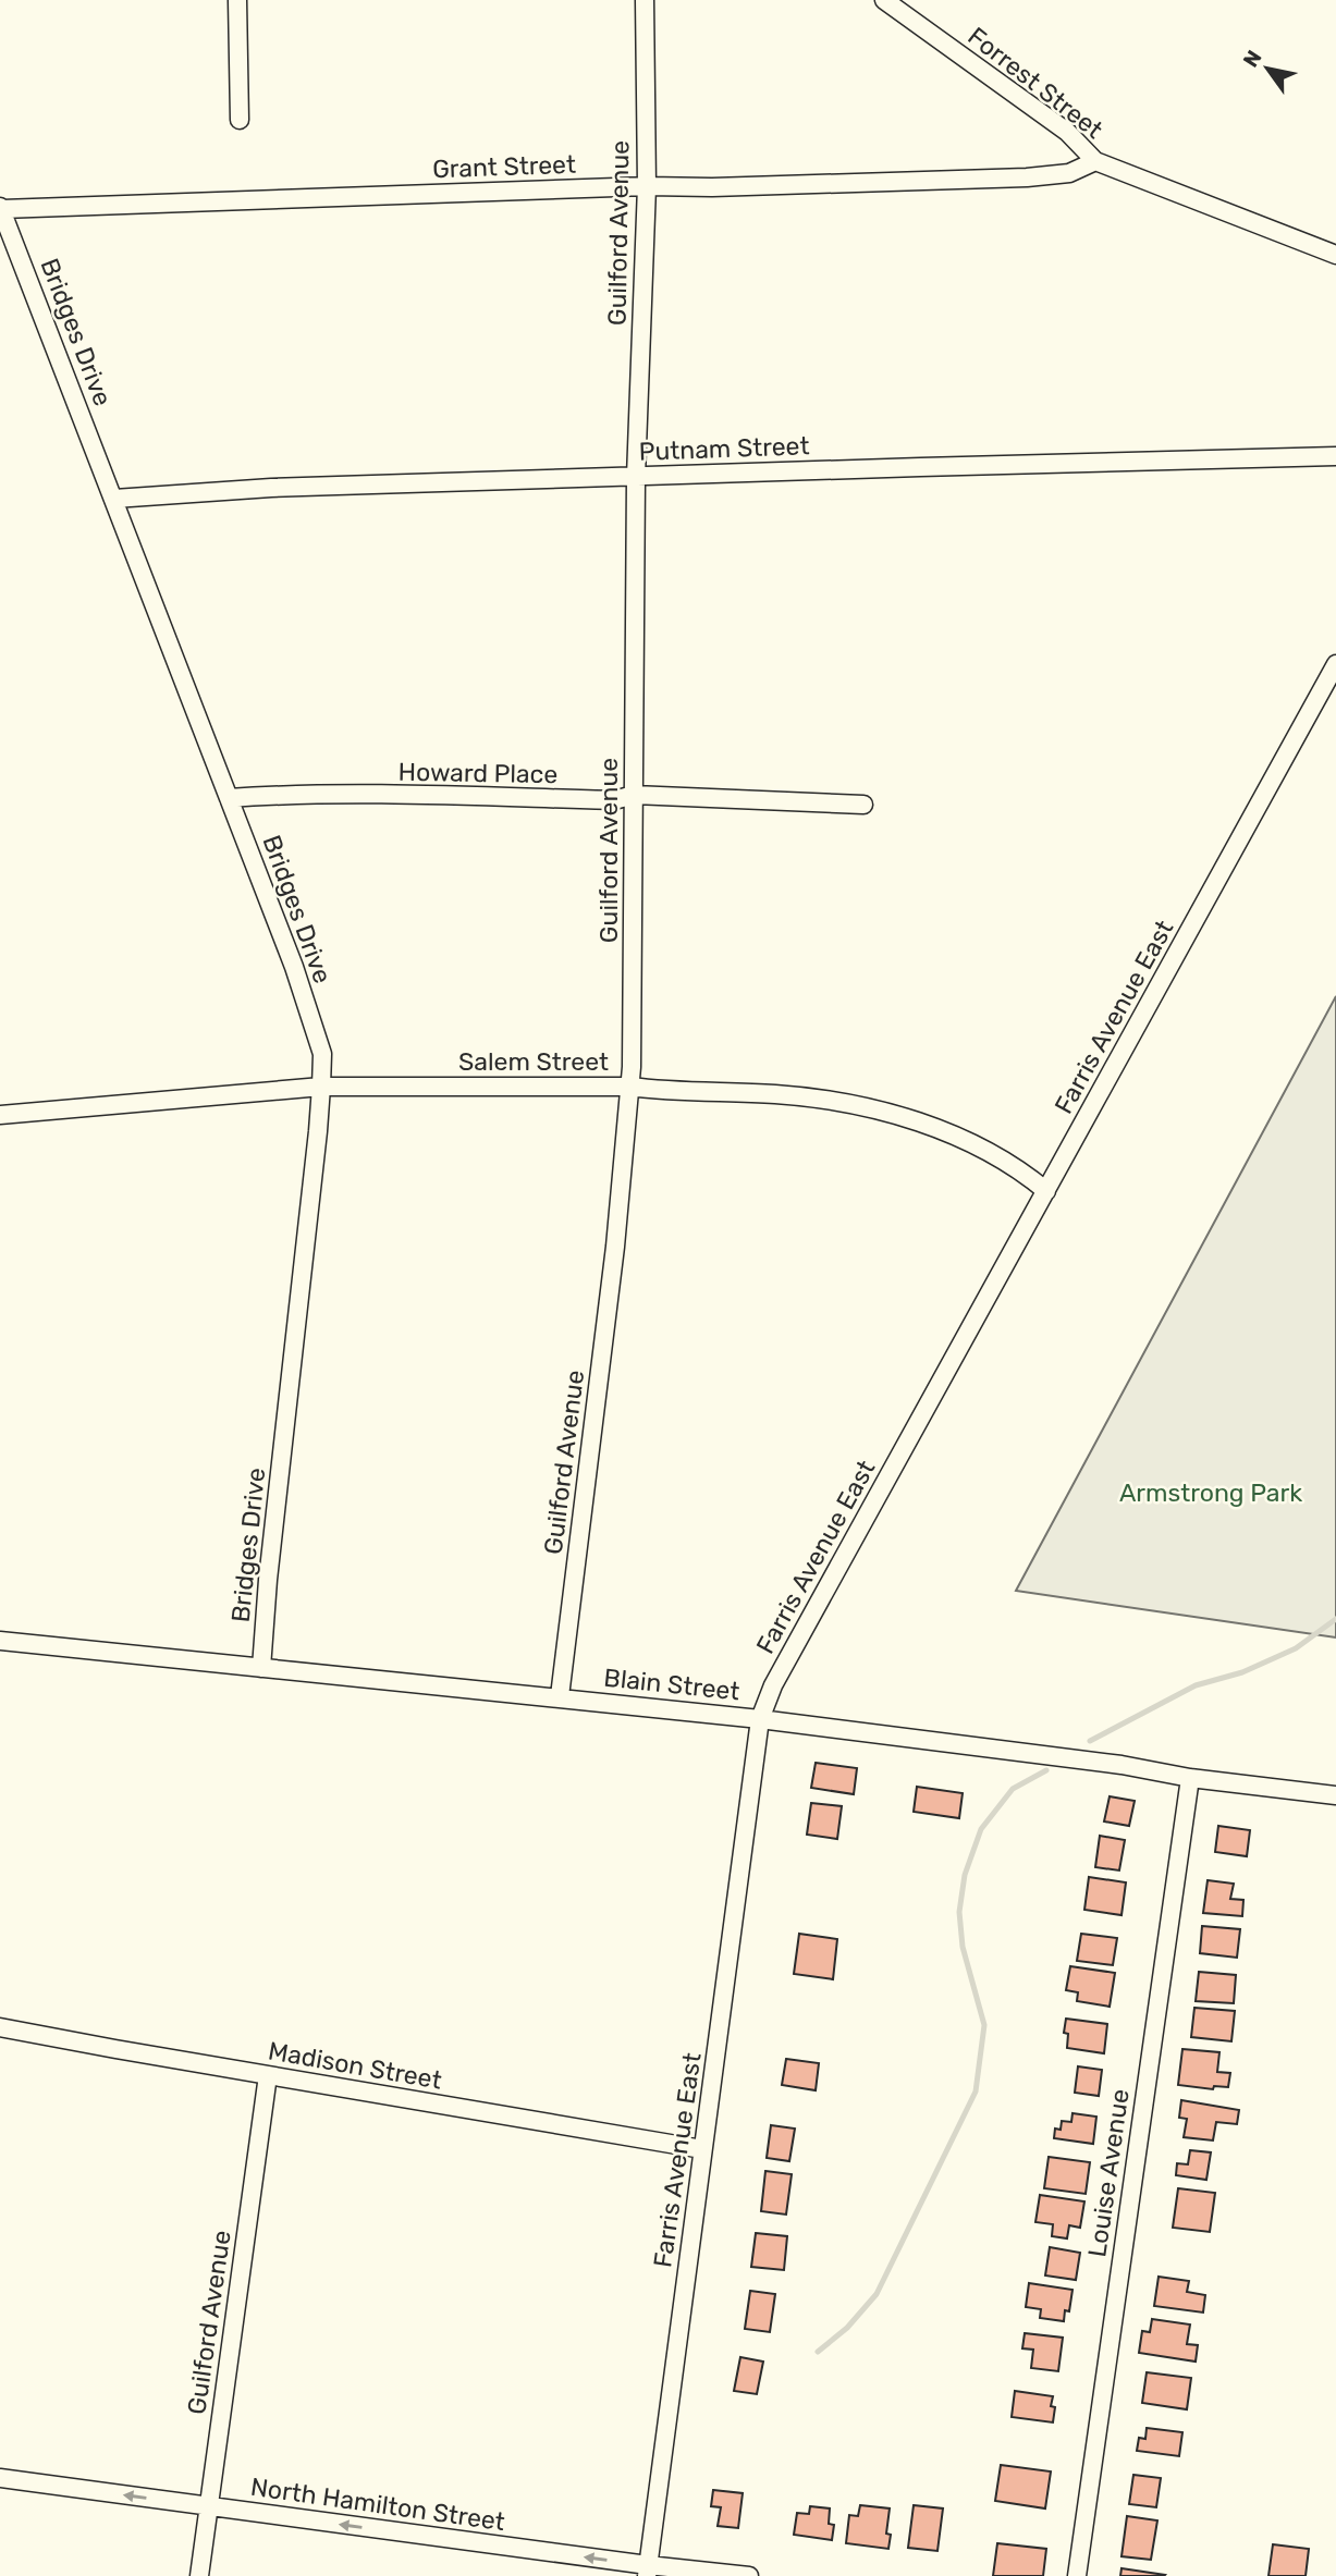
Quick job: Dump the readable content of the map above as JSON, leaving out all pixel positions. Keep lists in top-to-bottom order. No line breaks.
{"streets":{"street":["Forrest Street","Grant Street","Guilford Avenue","Bridges Drive","Putnam Street","Howard Place","Farris Avenue East","Salem Street","Blain Street","Madison Street","Louise Avenue","North Hamilton Street"]},"crossings":[["Forrest Street","Grant Street"],["Grant Street","Guilford Avenue"],["Grant Street","Bridges Drive"],["Guilford Avenue","Putnam Street"],["Guilford Avenue","Howard Place"],["Guilford Avenue","Salem Street"],["Guilford Avenue","Blain Street"],["Guilford Avenue","Madison Street"],["Guilford Avenue","North Hamilton Street"],["Bridges Drive","Putnam Street"],["Bridges Drive","Howard Place"],["Bridges Drive","Salem Street"],["Bridges Drive","Blain Street"],["Farris Avenue East","Salem Street"],["Farris Avenue East","Blain Street"],["Farris Avenue East","Madison Street"],["Farris Avenue East","North Hamilton Street"],["Blain Street","Louise Avenue"]],"one_way":["North Hamilton Street"],"parks":["Armstrong Park"],"north":"top left"}
